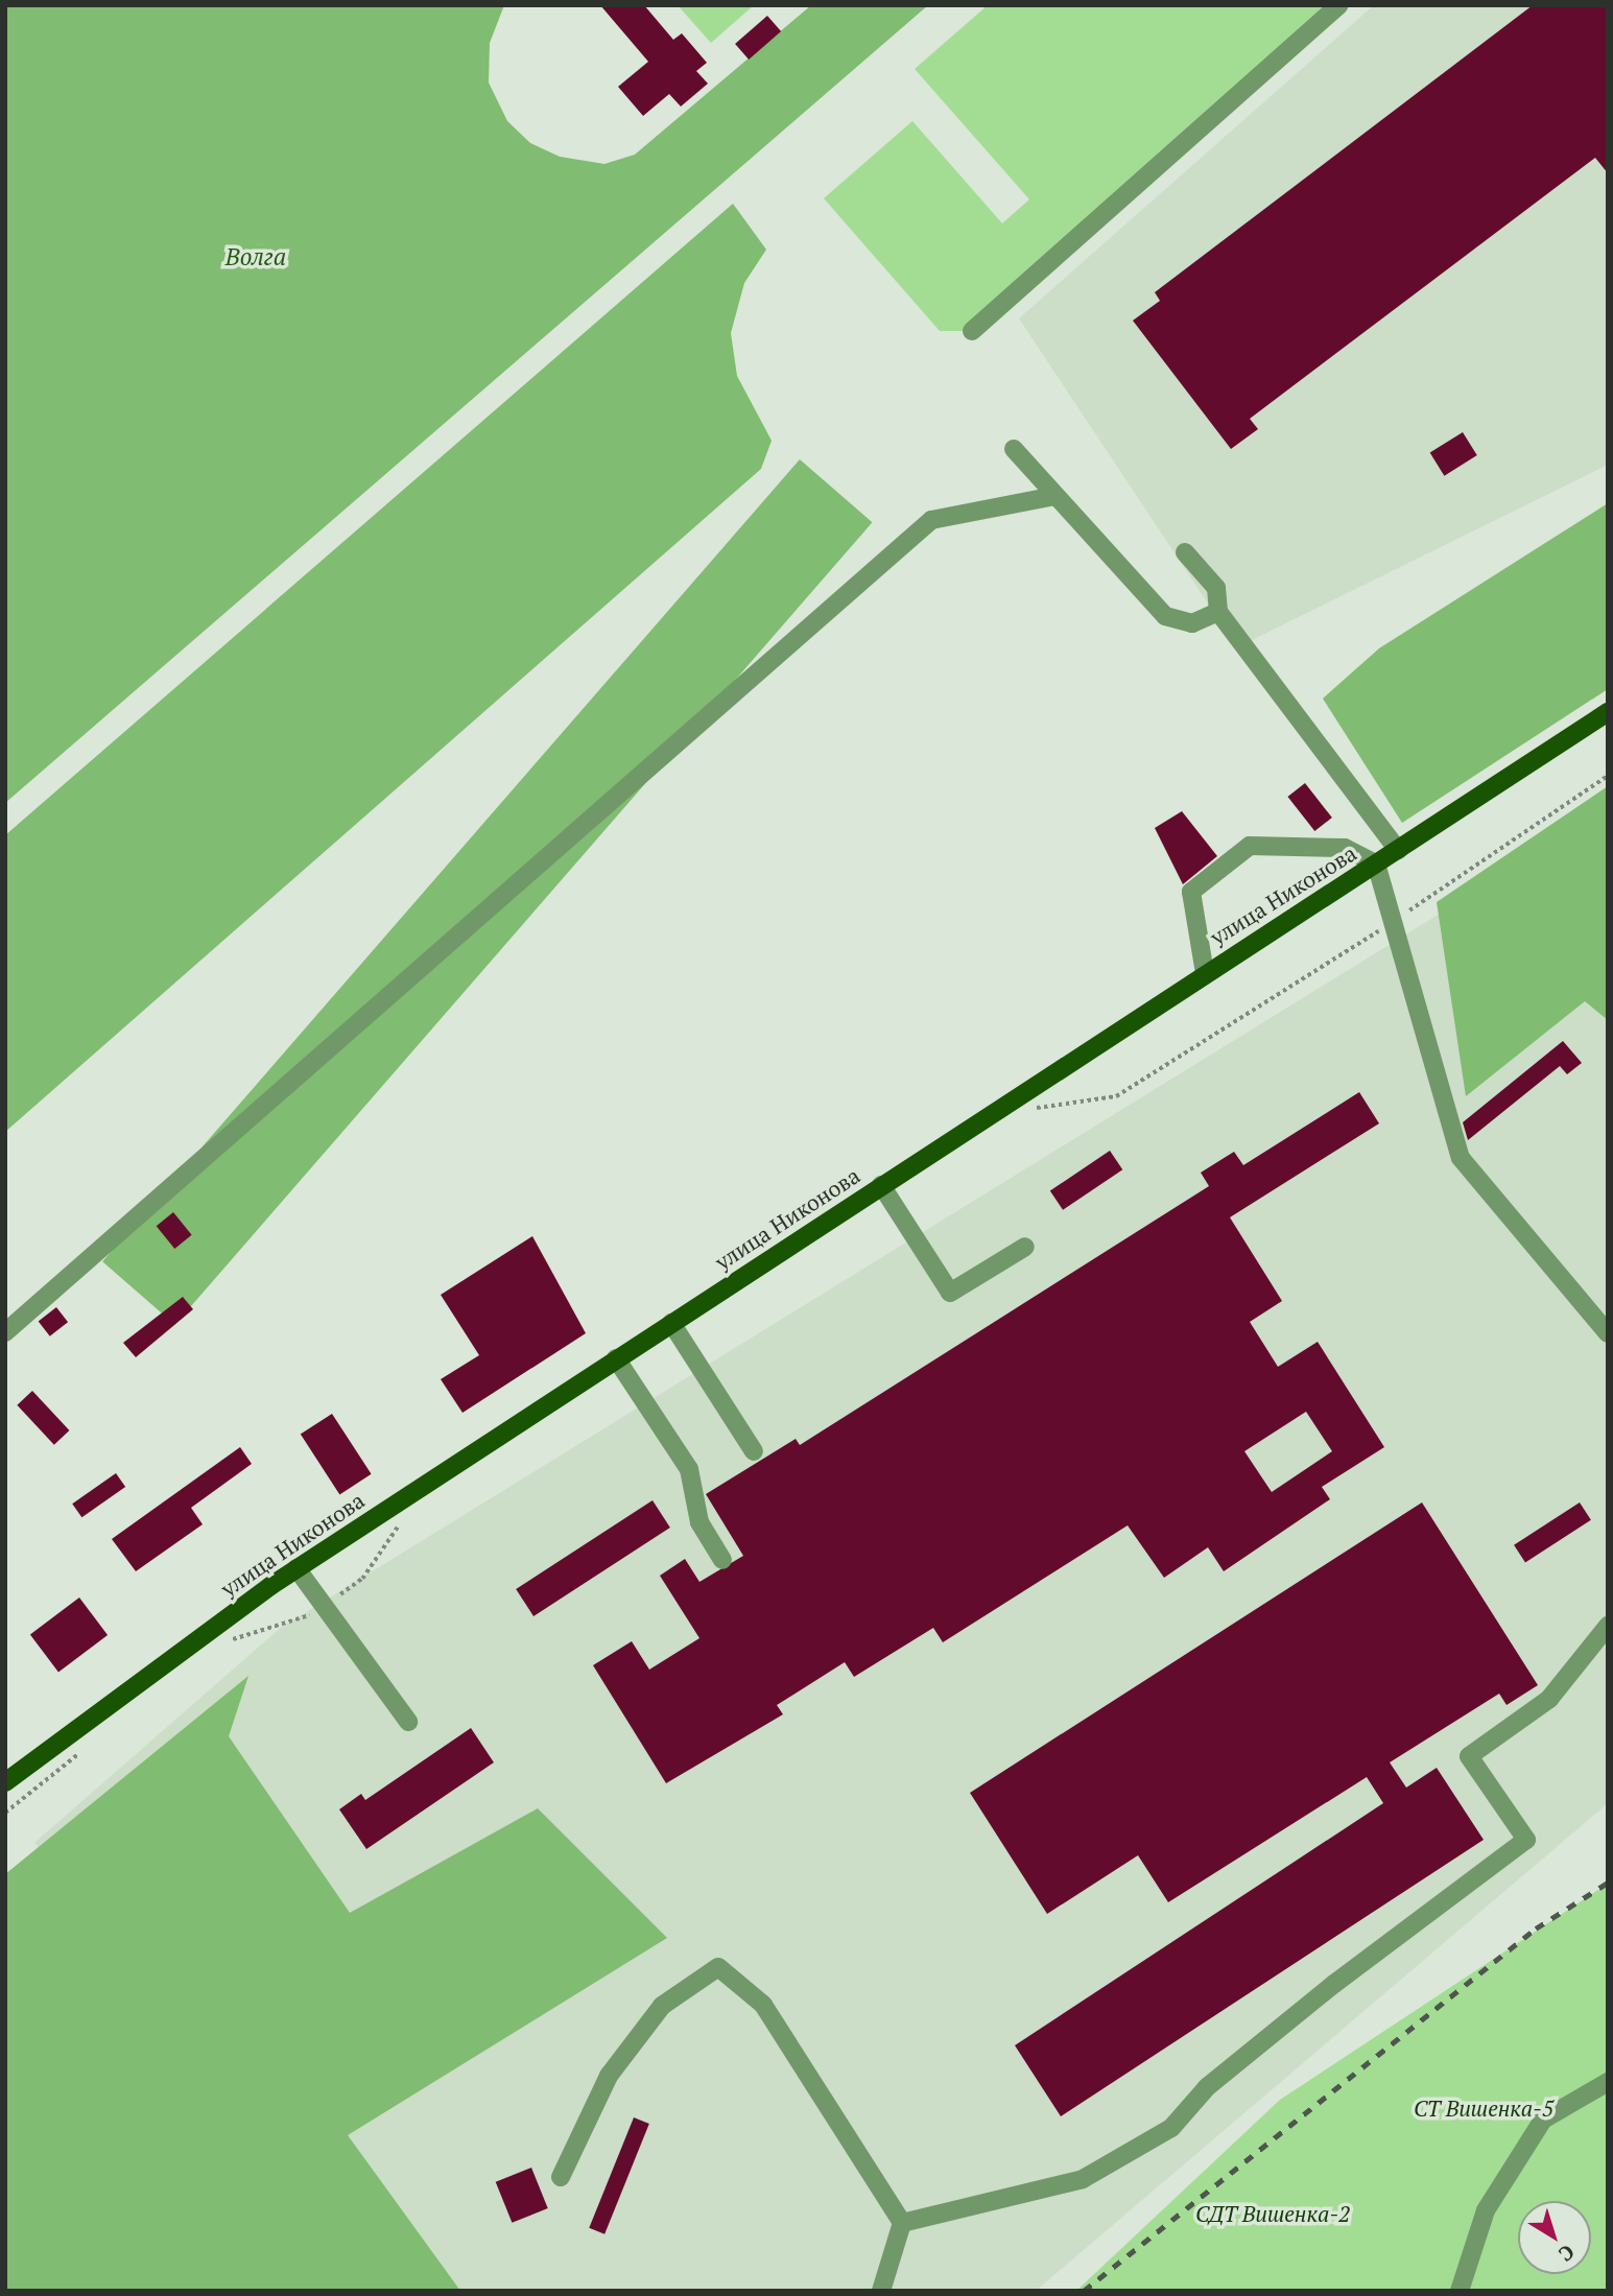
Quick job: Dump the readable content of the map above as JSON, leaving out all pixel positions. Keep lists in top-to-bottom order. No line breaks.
{"streets":{"main road":["улица Никонова"]},"water":["Волга"],"parks":["СТ Вишенка-5","СДТ Вишенка-2"],"north":"bottom right"}
